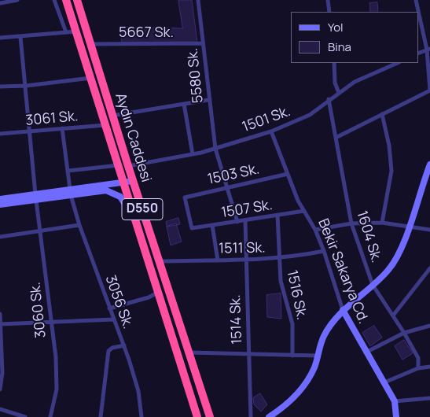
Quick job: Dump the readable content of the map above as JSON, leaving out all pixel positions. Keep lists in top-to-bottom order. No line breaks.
{"streets":{"highway":["Aydın Caddesi","D550"],"street":["5667 Sk.","5580 Sk.","3061 Sk.","1501 Sk.","1503 Sk.","1507 Sk.","1604 Sk.","1511 Sk.","Bekir Sakarya Cd.","1516 Sk.","3056 Sk.","3060 Sk.","1514 Sk."]},"crossings":[["5667 Sk.","5580 Sk."],["5667 Sk.","Aydın Caddesi"],["5580 Sk.","1501 Sk."],["5580 Sk.","1503 Sk."],["5580 Sk.","1507 Sk."],["3061 Sk.","Aydın Caddesi"],["3061 Sk.","3056 Sk."],["3061 Sk.","3060 Sk."],["1501 Sk.","Aydın Caddesi"],["1501 Sk.","1604 Sk."],["1501 Sk.","Bekir Sakarya Cd."],["Aydın Caddesi","1511 Sk."],["1503 Sk.","1507 Sk."],["1503 Sk.","Bekir Sakarya Cd."],["1507 Sk.","Bekir Sakarya Cd."],["1507 Sk.","1516 Sk."],["1507 Sk.","1514 Sk."],["1511 Sk.","Bekir Sakarya Cd."],["1511 Sk.","1516 Sk."],["1511 Sk.","1514 Sk."]],"legend":["Yol","Bina"]}
